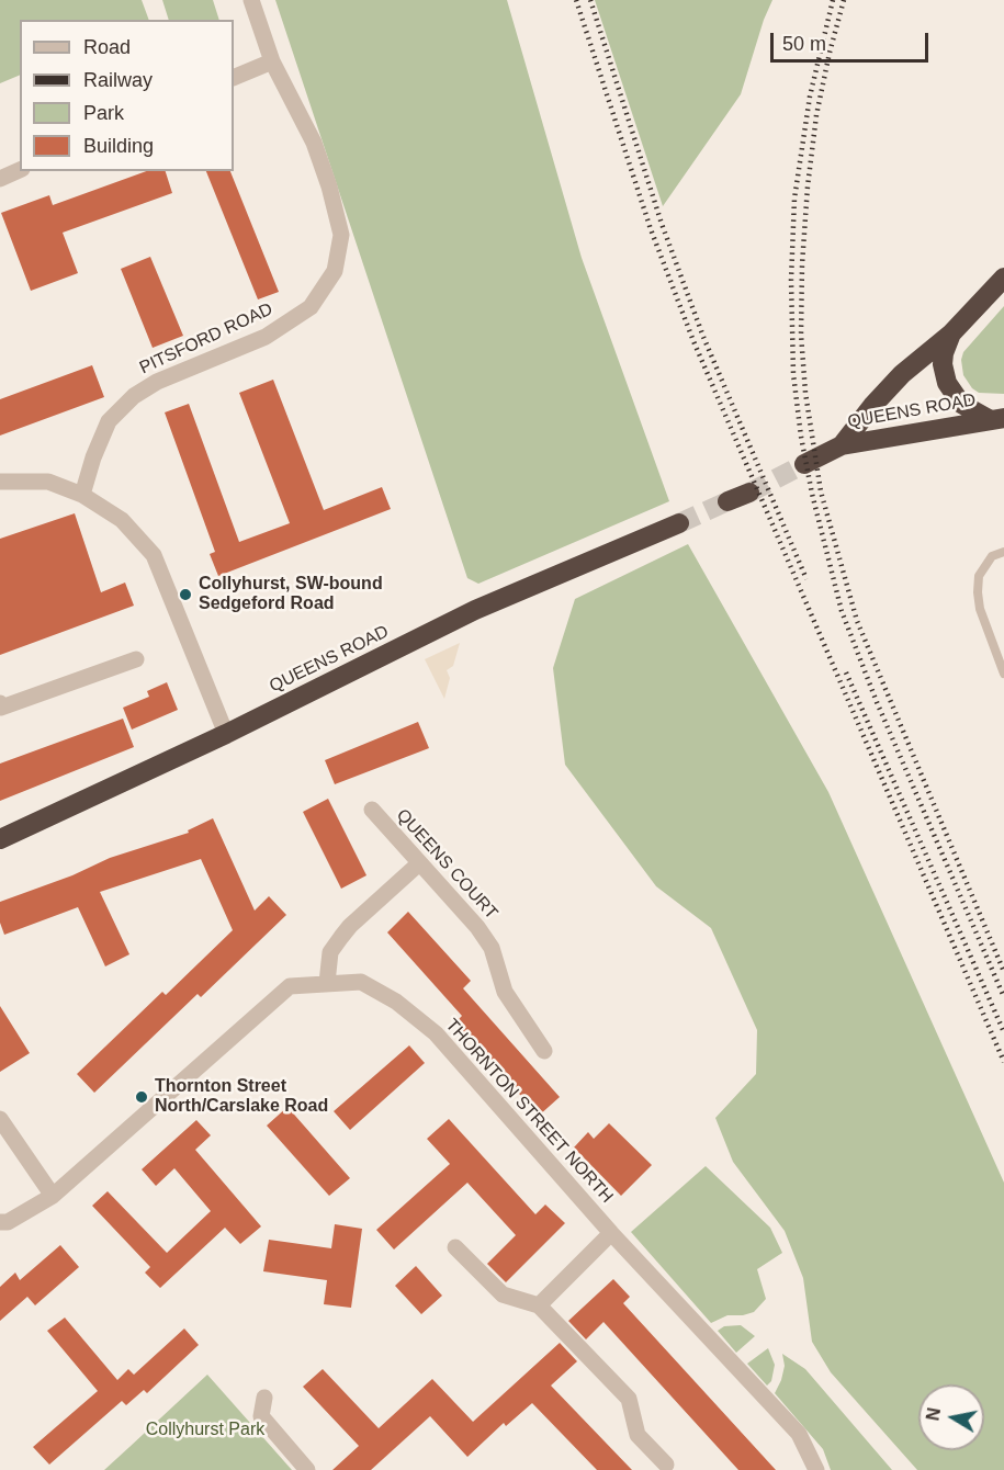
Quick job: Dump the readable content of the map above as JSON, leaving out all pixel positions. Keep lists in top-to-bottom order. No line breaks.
{"streets":{"highway":["QUEENS ROAD"],"street":["PITSFORD ROAD","QUEENS COURT","THORNTON STREET NORTH"]},"parks":["Collyhurst Park"],"places":["Collyhurst, SW-bound Sedgeford Road","Thornton Street North/Carslake Road"],"legend":["Road","Railway","Park","Building"],"scale_bar":"50 m","north":"left"}
